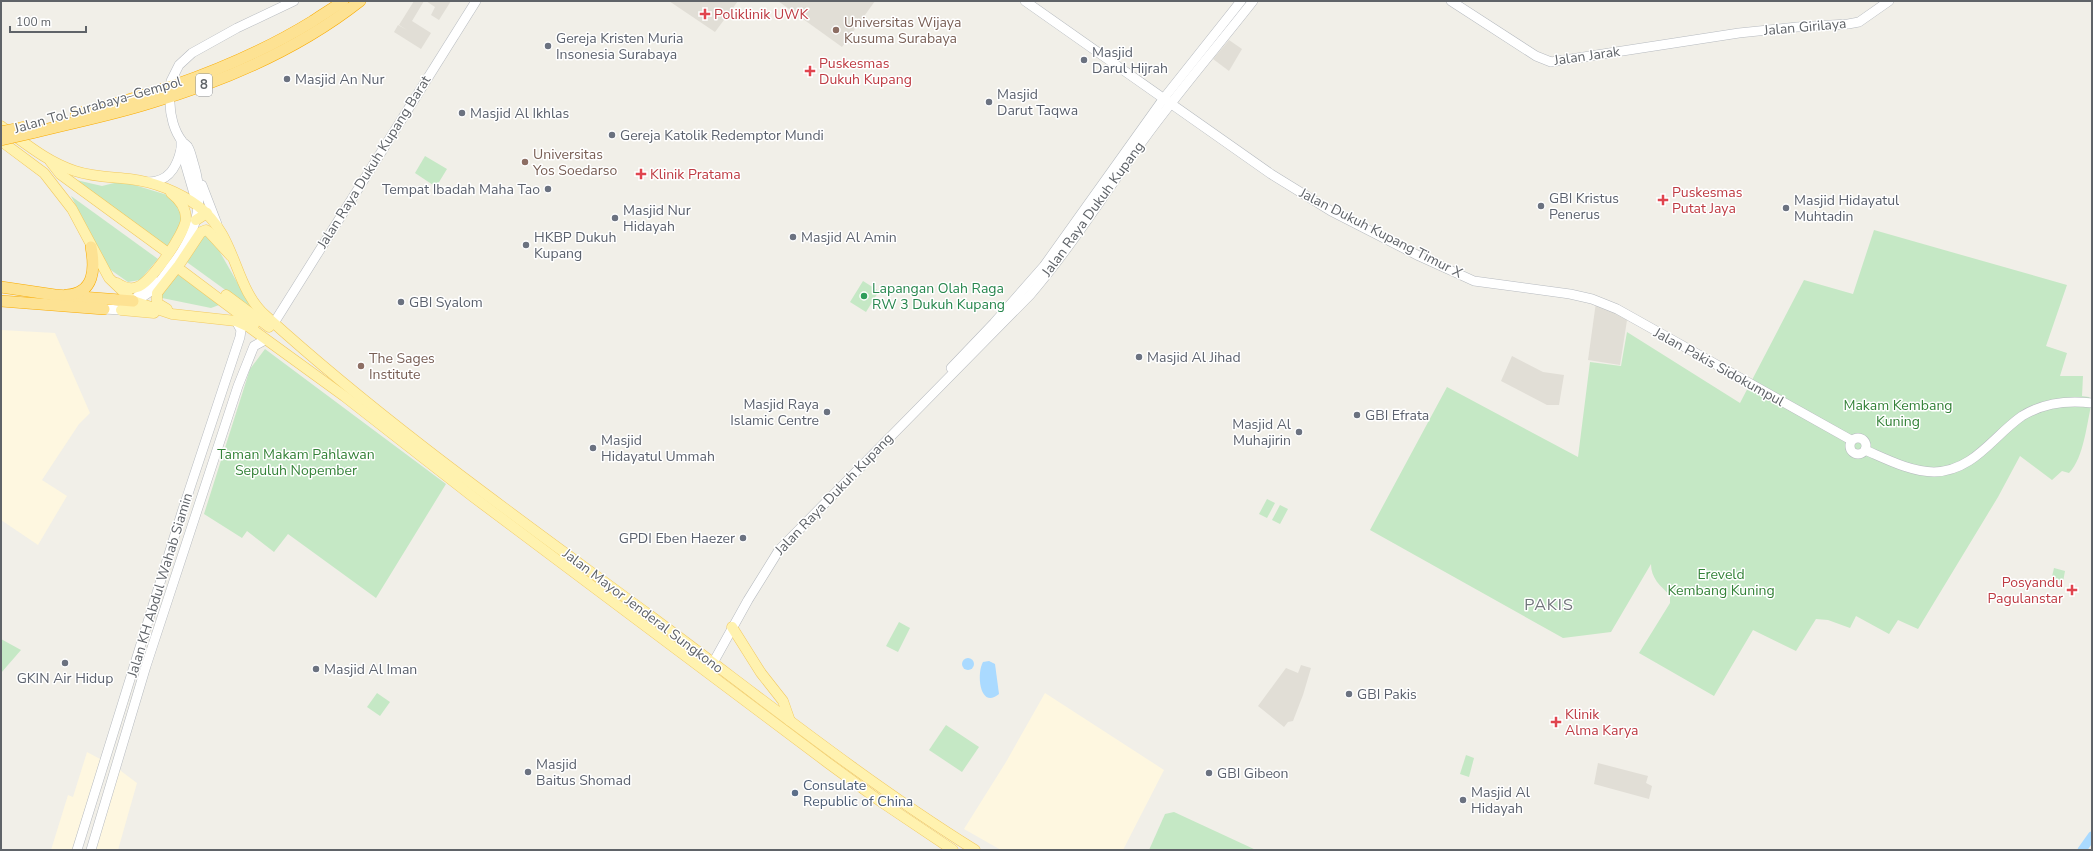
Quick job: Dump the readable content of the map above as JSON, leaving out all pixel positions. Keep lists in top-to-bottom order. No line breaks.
{"streets":{"highway":["8","Jalan Tol Surabaya–Gempol"],"main road":["Jalan Mayor Jenderal Sungkono"],"street":["Jalan Girilaya","Jalan Jarak","Jalan Raya Dukuh Kupang Barat","Jalan Raya Dukuh Kupang","Jalan Dukuh Kupang Timur X","Jalan Pakis Sidokumpul","Jalan KH Abdul Wahab Siamin"]},"crossings":[["Jalan Girilaya","Jalan Jarak"],["Jalan Raya Dukuh Kupang","Jalan Dukuh Kupang Timur X"],["Jalan Raya Dukuh Kupang","Jalan Mayor Jenderal Sungkono"],["Jalan Dukuh Kupang Timur X","Jalan Pakis Sidokumpul"]],"districts":["PAKIS"],"parks":["Makam Kembang Kuning","Taman Makam Pahlawan Sepuluh Nopember","Ereveld Kembang Kuning"],"places":{"health":["Poliklinik UWK","Puskesmas Dukuh Kupang","Klinik Pratama","Puskesmas Putat Jaya","Posyandu Pagulanstar","Klinik Alma Karya"],"other":["Universitas Wijaya Kusuma Surabaya","Gereja Kristen Muria Insonesia Surabaya","Masjid Darul Hijrah","Masjid An Nur","Masjid Darut Taqwa","Masjid Al Ikhlas","Gereja Katolik Redemptor Mundi","Universitas Yos Soedarso","Tempat Ibadah Maha Tao","GBI Kristus Penerus","Masjid Hidayatul Muhtadin","Masjid Nur Hidayah","Masjid Al Amin","HKBP Dukuh Kupang","Lapangan Olah Raga RW 3 Dukuh Kupang","GBI Syalom","Masjid Al Jihad","The Sages Institute","Masjid Raya Islamic Centre","GBI Efrata","Masjid Al Muhajirin","Masjid Hidayatul Ummah","GPDI Eben Haezer","GKIN Air Hidup","Masjid Al Iman","GBI Pakis","Masjid Baitus Shomad","GBI Gibeon","Consulate Republic of China","Masjid Al Hidayah"]},"scale_bar":"100 m"}
